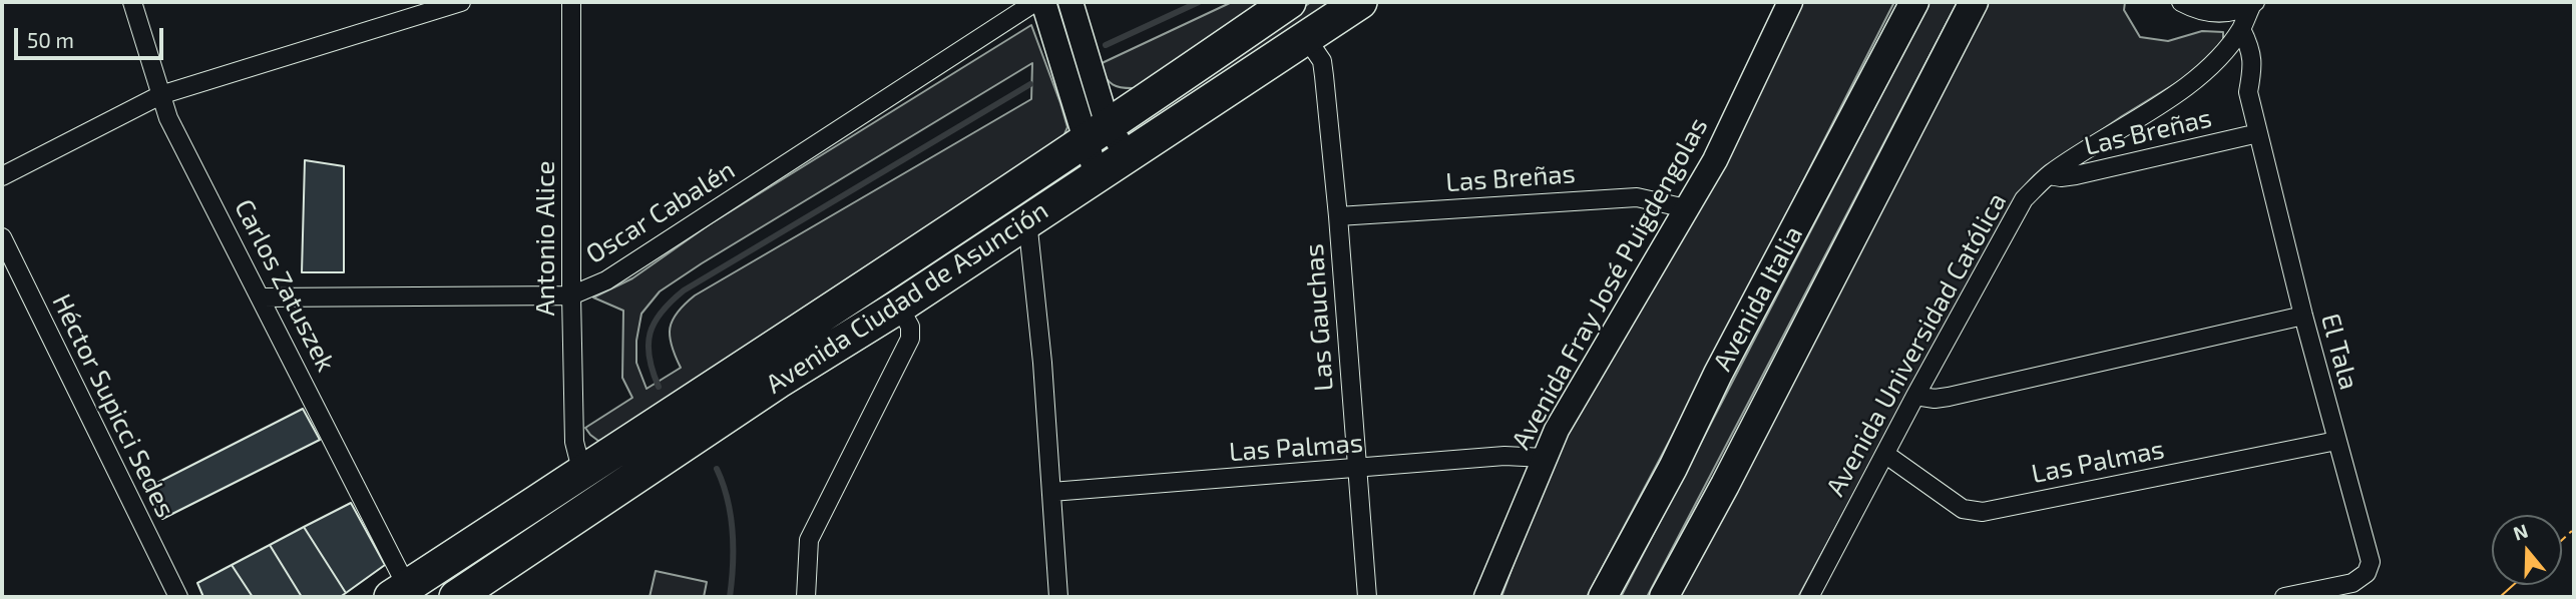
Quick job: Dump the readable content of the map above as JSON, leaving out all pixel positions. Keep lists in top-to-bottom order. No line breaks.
{"streets":{"highway":["Avenida Ciudad de Asunción"],"main road":["Avenida Italia"],"street":["Las Breñas","Oscar Cabalén","Antonio Alice","Avenida Fray José Puigdengolas","Carlos Zatuszek","Las Gauchas","Avenida Universidad Católica","El Tala","Héctor Supicci Sedes","Las Palmas"]},"crossings":[["Las Breñas","Avenida Fray José Puigdengolas"],["Las Breñas","Las Gauchas"],["Las Breñas","Avenida Universidad Católica"],["Las Breñas","El Tala"],["Oscar Cabalén","Antonio Alice"],["Oscar Cabalén","Carlos Zatuszek"],["Antonio Alice","Avenida Ciudad de Asunción"],["Avenida Fray José Puigdengolas","Las Palmas"],["Carlos Zatuszek","Avenida Ciudad de Asunción"],["Avenida Ciudad de Asunción","Las Gauchas"],["Las Gauchas","Las Palmas"],["Avenida Universidad Católica","El Tala"],["Avenida Universidad Católica","Las Palmas"],["El Tala","Las Palmas"]],"scale_bar":"50 m","north":"top"}
